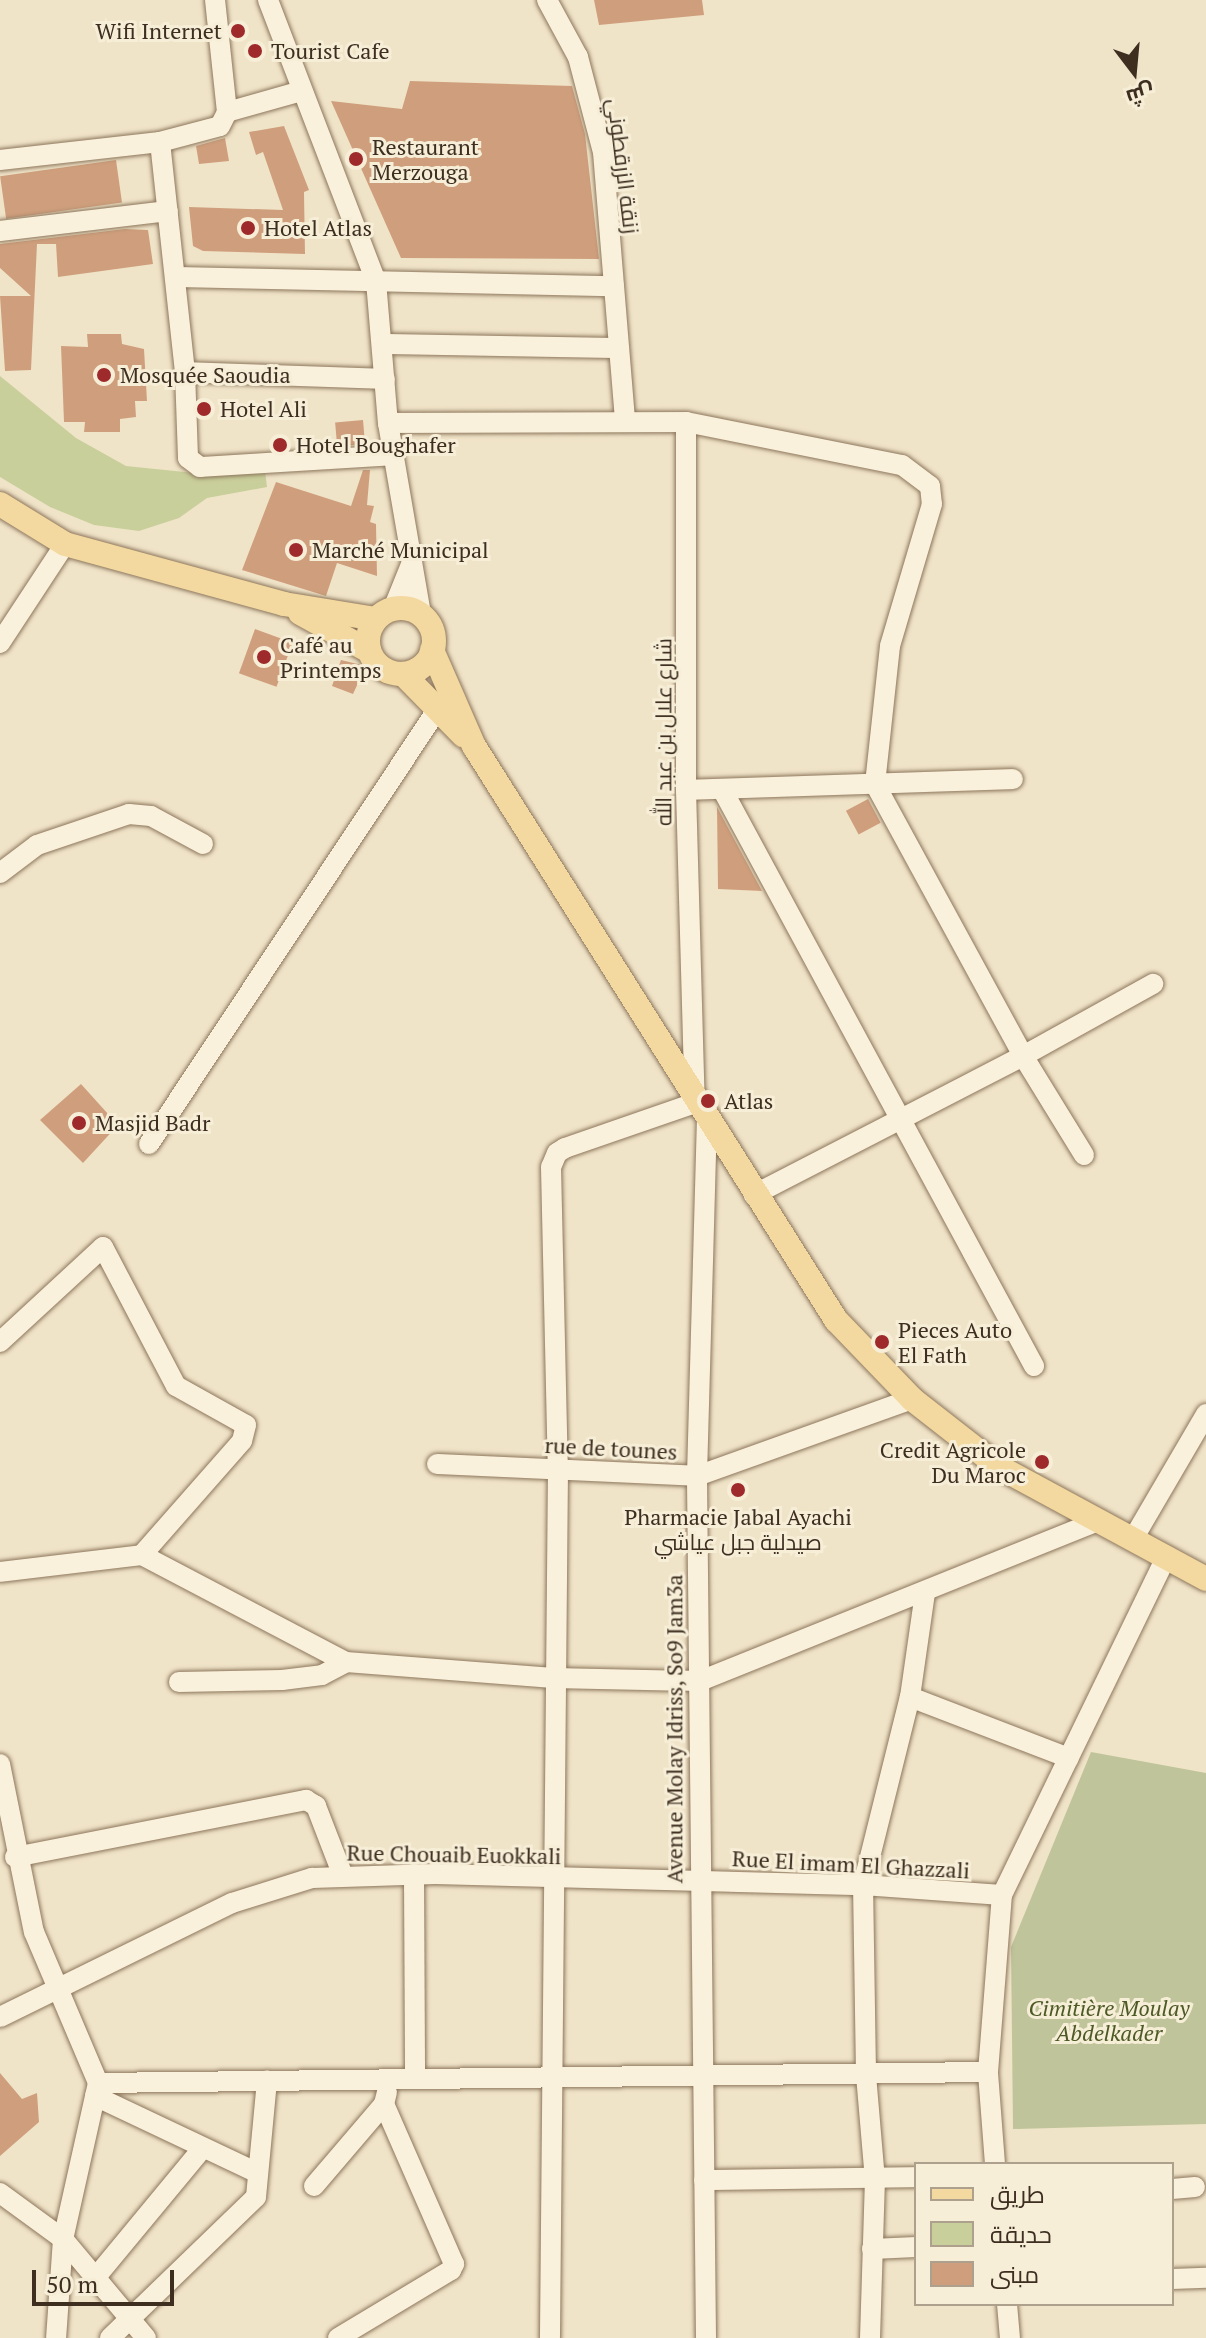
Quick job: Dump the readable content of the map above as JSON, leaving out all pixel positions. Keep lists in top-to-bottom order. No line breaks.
{"streets":{"street":["زنقة الزرقطوني","شارع علال بن عبد الله","rue de tounes","Avenue Molay Idriss, So9 Jam3a","Rue Chouaib Euokkali","Rue El imam El Ghazzali"]},"crossings":[["شارع علال بن عبد الله","Avenue Molay Idriss, So9 Jam3a"],["rue de tounes","Avenue Molay Idriss, So9 Jam3a"],["Avenue Molay Idriss, So9 Jam3a","Rue Chouaib Euokkali"],["Avenue Molay Idriss, So9 Jam3a","Rue El imam El Ghazzali"],["Rue Chouaib Euokkali","Rue El imam El Ghazzali"]],"parks":["Cimitière Moulay Abdelkader"],"places":["Wifi Internet","Tourist Cafe","Restaurant Merzouga","Hotel Atlas","Mosquée Saoudia","Hotel Ali","Hotel Boughafer","Marché Municipal","Café au Printemps","Atlas","Masjid Badr","Pieces Auto El Fath","Credit Agricole Du Maroc","Pharmacie Jabal Ayachi صيدلية جبل عياشي"],"legend":["طريق","حديقة","مبنى"],"scale_bar":"50 m","north":"bottom"}
